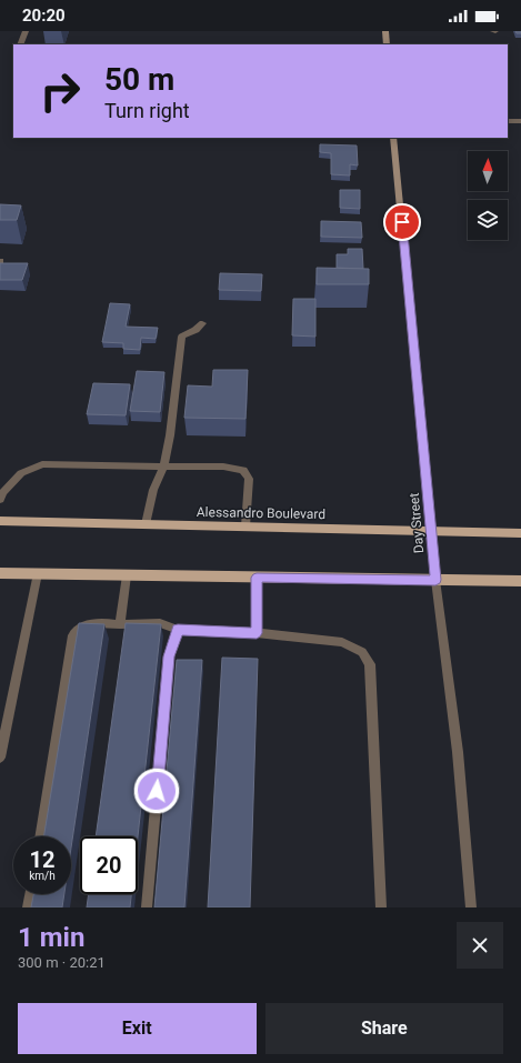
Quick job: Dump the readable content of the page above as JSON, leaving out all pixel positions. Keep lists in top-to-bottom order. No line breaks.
{"streets":{"main road":["Alessandro Boulevard","Day Street"]},"crossings":[["Alessandro Boulevard","Day Street"]],"north":"top","page":{"status":"20:20","turn":["50 m","Turn right"],"speed":"12 km/h","limit":"20","heading":["1 min","300 m · 20:21"],"buttons":["Exit","Share"]}}
